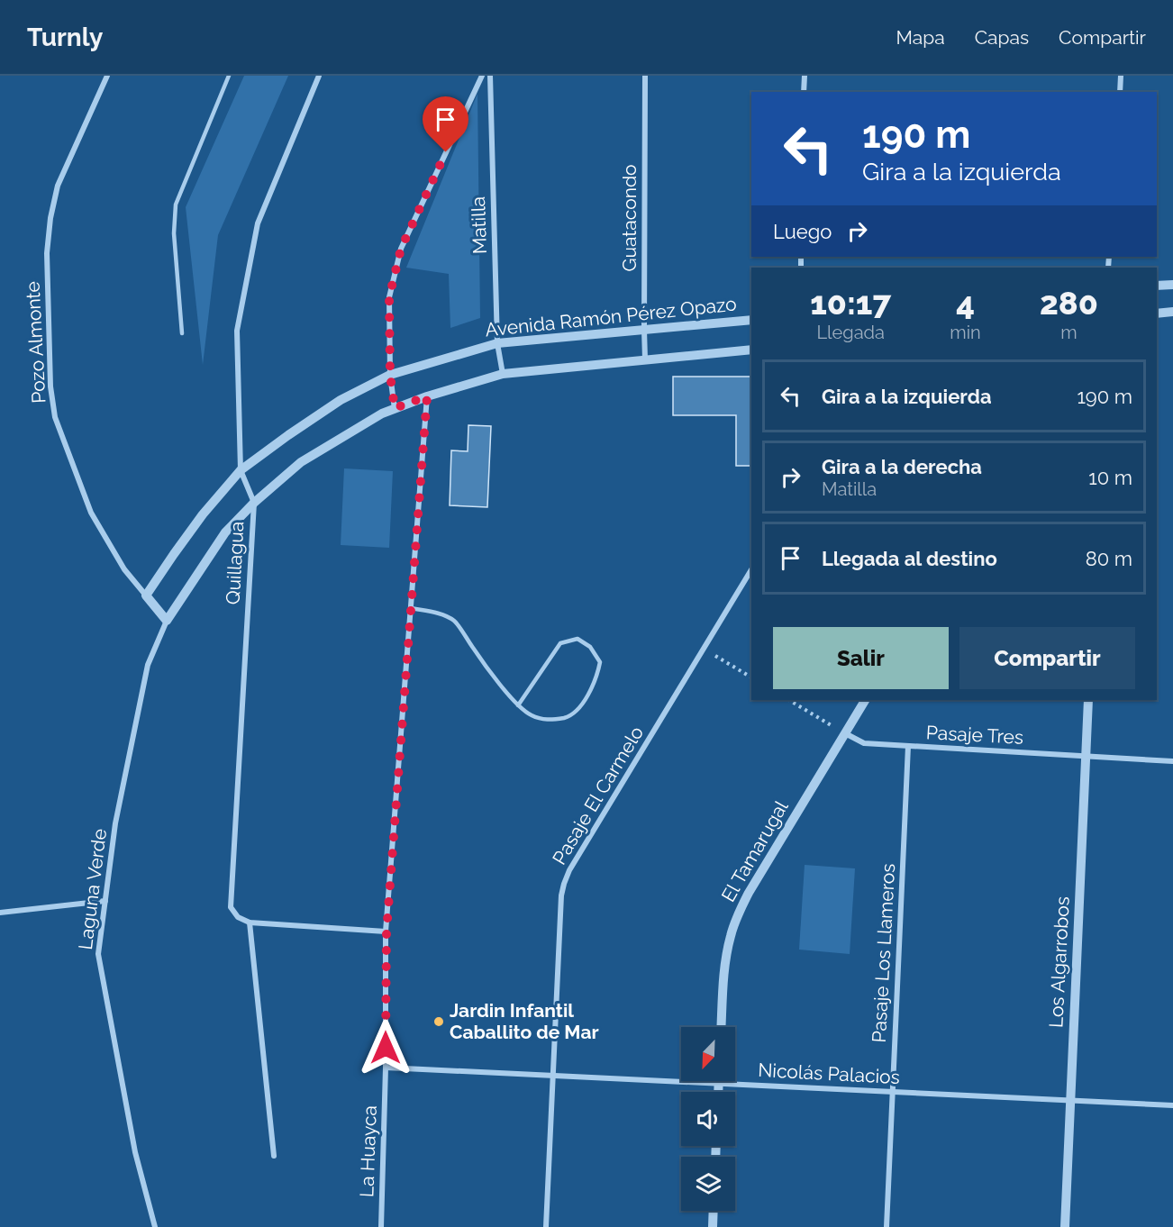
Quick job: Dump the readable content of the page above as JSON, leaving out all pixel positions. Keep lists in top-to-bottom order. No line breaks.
{"streets":{"street":["Guatacondo","Matilla","Avenida Ramón Pérez Opazo","Pozo Almonte","Quillagua","Pasaje Tres","Pasaje El Carmelo","El Tamarugal","Laguna Verde","Pasaje Los Llameros","Los Algarrobos","Nicolás Palacios","La Huayca"]},"crossings":[["Guatacondo","Avenida Ramón Pérez Opazo"],["Matilla","Avenida Ramón Pérez Opazo"],["Avenida Ramón Pérez Opazo","Pozo Almonte"],["Avenida Ramón Pérez Opazo","Quillagua"],["Pasaje Tres","El Tamarugal"],["Pasaje Tres","Pasaje Los Llameros"],["Pasaje Tres","Los Algarrobos"],["Pasaje El Carmelo","Nicolás Palacios"],["Pasaje Los Llameros","Nicolás Palacios"],["Los Algarrobos","Nicolás Palacios"],["Nicolás Palacios","La Huayca"]],"places":["Jardin Infantil Caballito de Mar"],"north":"bottom left","page":{"header":"Turnly","nav":["Mapa","Capas","Compartir"],"turn":["190 m","Gira a la izquierda"],"then":"Luego","eta":["10:17","Llegada","4","min","280","m"],"list":[{"name":"Gira a la izquierda","value":"190 m"},{"name":"Gira a la derecha","note":"Matilla","value":"10 m"},{"name":"Llegada al destino","value":"80 m"}],"buttons":["Salir","Compartir"]}}
